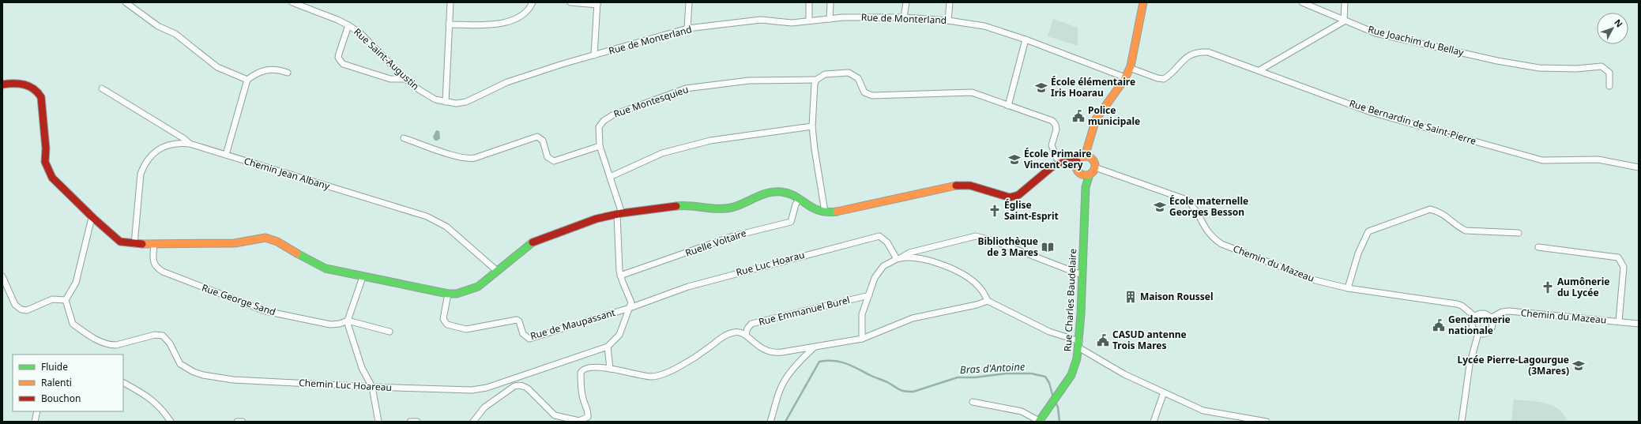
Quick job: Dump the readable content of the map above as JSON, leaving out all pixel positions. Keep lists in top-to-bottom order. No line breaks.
{"streets":{"main road":["Rue Charles Baudelaire"],"street":["Rue de Monterland","Rue Joachim du Bellay","Rue Saint-Augustin","Rue Montesquieu","Rue Bernardin de Saint-Pierre","Chemin Jean Albany","Ruelle Voltaire","Rue Luc Hoarau","Chemin du Mazeau","Rue George Sand","Rue Emmanuel Burel","Rue de Maupassant","Chemin Luc Hoareau"]},"crossings":[["Rue de Monterland","Rue Saint-Augustin"],["Rue Montesquieu","Chemin Luc Hoareau"],["Ruelle Voltaire","Chemin Luc Hoareau"],["Rue Luc Hoarau","Rue de Maupassant"],["Rue Luc Hoarau","Chemin Luc Hoareau"],["Chemin du Mazeau","Rue Charles Baudelaire"],["Rue de Maupassant","Chemin Luc Hoareau"]],"water":["Bras d'Antoine"],"places":{"school or university":["École élémentaire Iris Hoarau","École Primaire Vincent Sery","École maternelle Georges Besson","Lycée Pierre-Lagourgue (3Mares)"],"public building":["Police municipale","Gendarmerie nationale","CASUD antenne Trois Mares"],"church":["Église Saint-Esprit","Aumônerie du Lycée"],"library":["Bibliothèque de 3 Mares"],"building":["Maison Roussel"]},"legend":["Fluide","Ralenti","Bouchon"],"north":"top right"}
